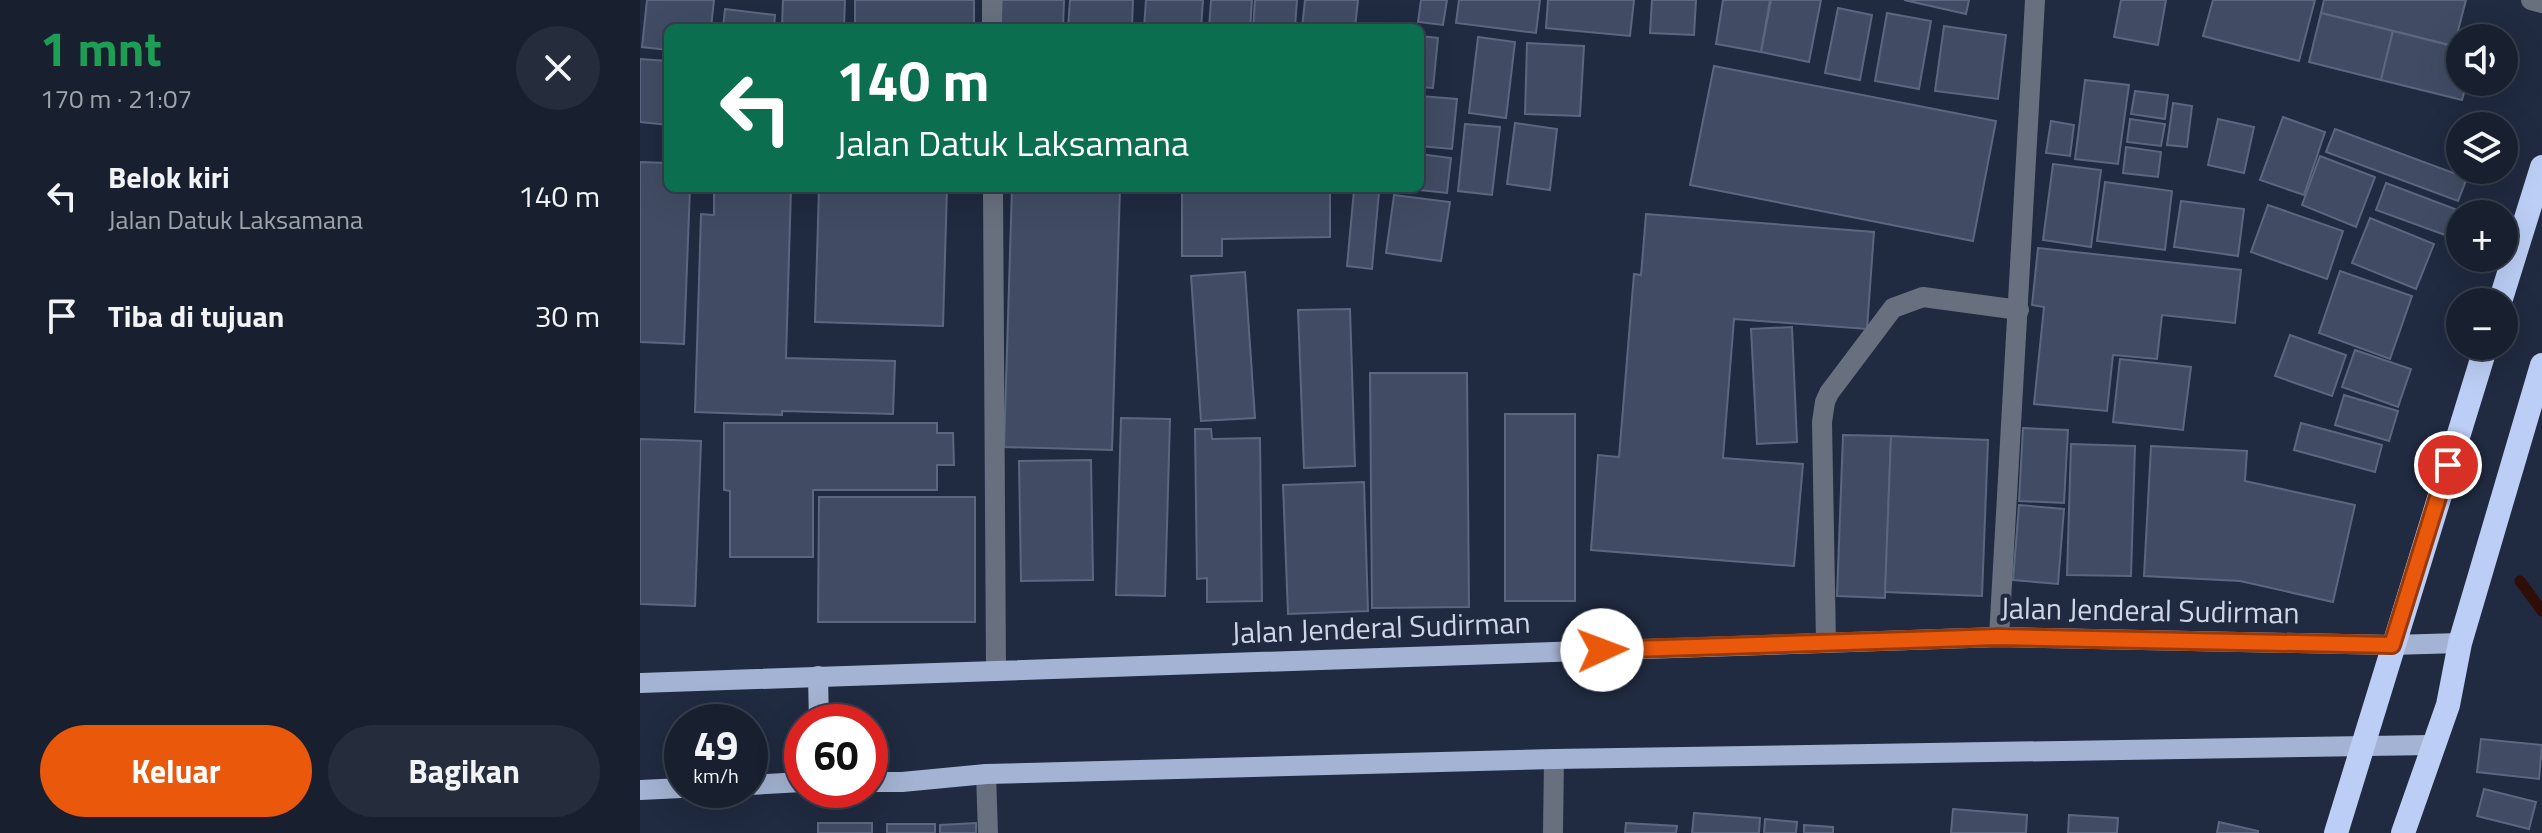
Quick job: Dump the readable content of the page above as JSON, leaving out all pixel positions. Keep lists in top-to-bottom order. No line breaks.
{"streets":{"main road":["Jalan Jenderal Sudirman"]},"page":{"heading":["1 mnt","170 m · 21:07"],"map_buttons":["+","−"],"turn":["140 m","Jalan Datuk Laksamana"],"list":[{"name":"Belok kiri","note":"Jalan Datuk Laksamana","value":"140 m"},{"name":"Tiba di tujuan","value":"30 m"}],"speed":"49 km/h","limit":"60","buttons":["Keluar","Bagikan"]}}
